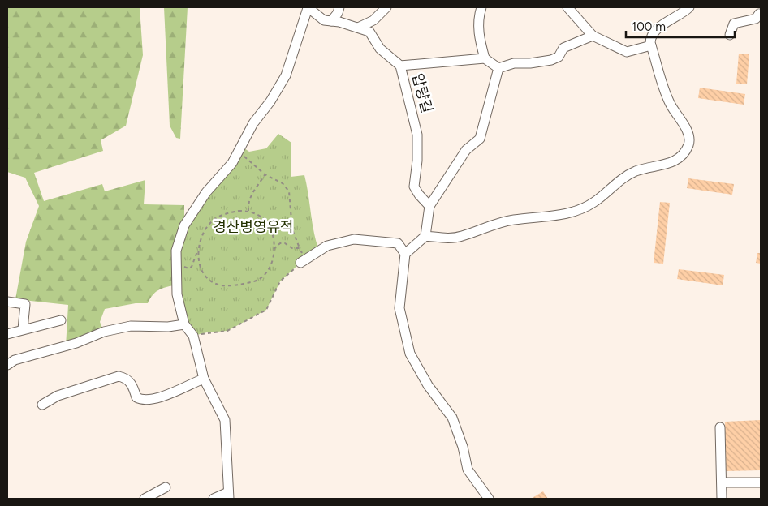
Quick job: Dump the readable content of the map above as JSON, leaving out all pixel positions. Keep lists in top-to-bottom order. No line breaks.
{"streets":{"lane":["압량길"]},"parks":["경산병영유적"],"scale_bar":"100 m"}
